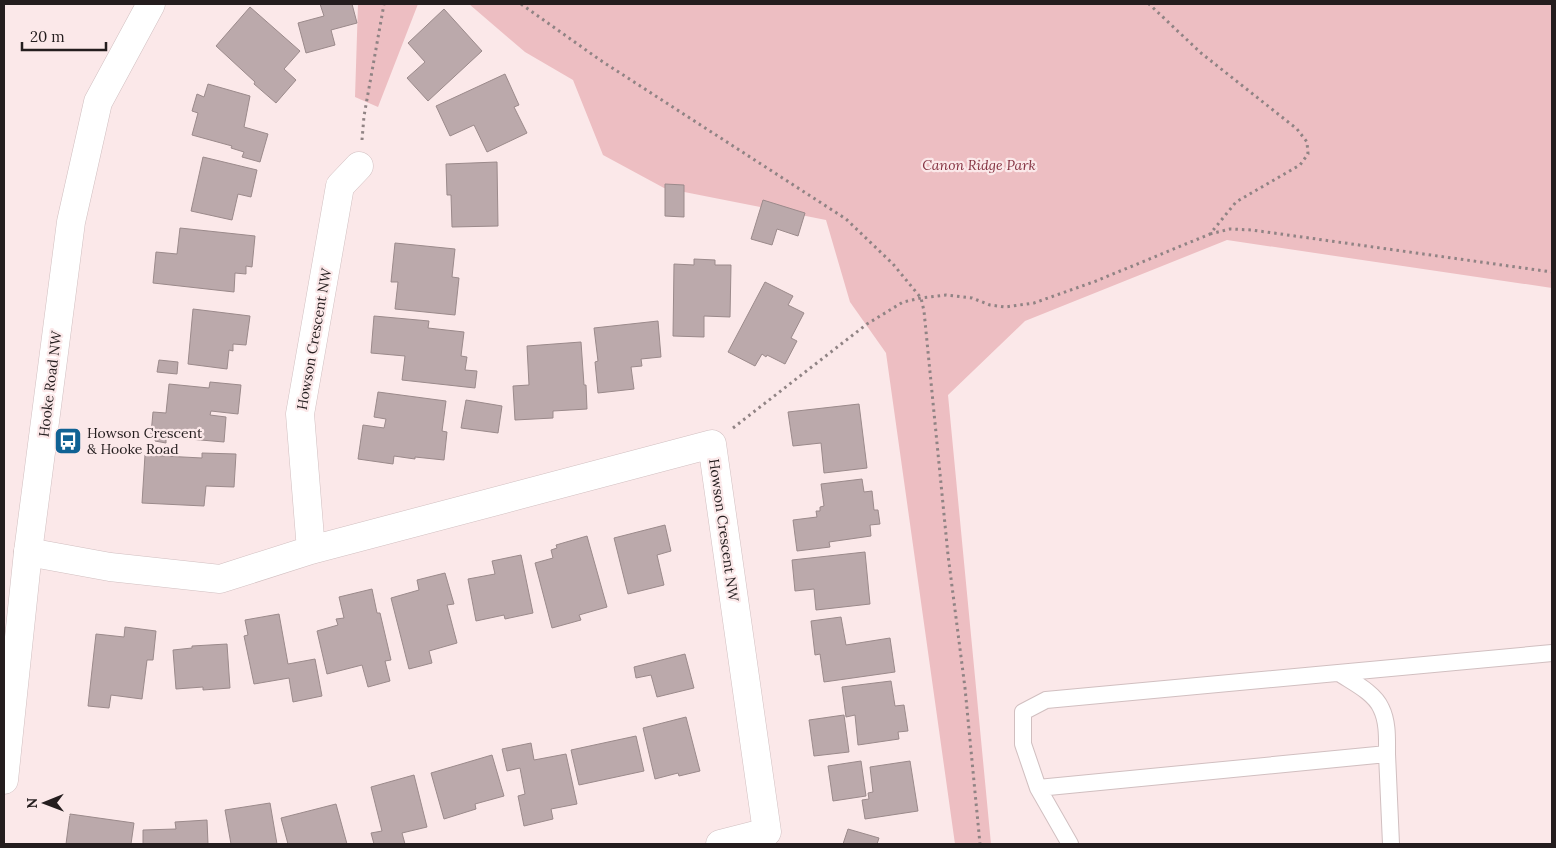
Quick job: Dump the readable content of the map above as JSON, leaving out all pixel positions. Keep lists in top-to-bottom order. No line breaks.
{"streets":{"street":["Howson Crescent NW","Hooke Road NW"]},"crossings":[["Howson Crescent NW","Hooke Road NW"]],"parks":["Canon Ridge Park"],"places":{"bus stop":["Howson Crescent & Hooke Road"]},"scale_bar":"20 m","north":"left"}
